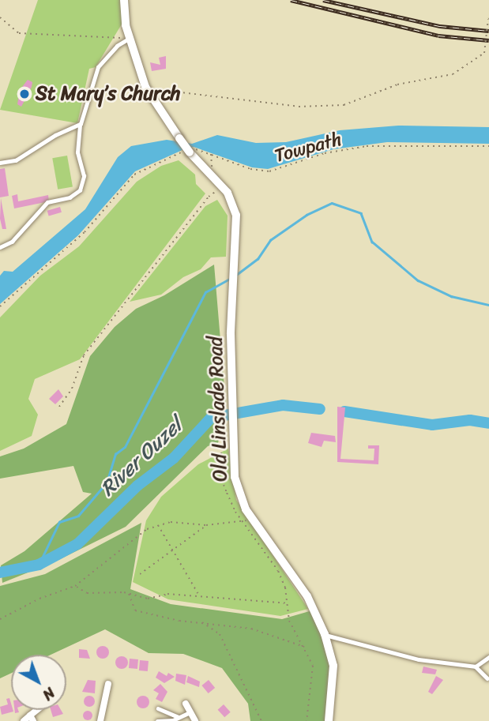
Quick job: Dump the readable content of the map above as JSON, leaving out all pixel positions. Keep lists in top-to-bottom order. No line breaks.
{"streets":{"street":["Old Linslade Road"],"path":["Towpath"]},"crossings":[["Towpath","Old Linslade Road"]],"water":["River Ouzel"],"places":["St Mary’s Church"],"north":"bottom right"}
